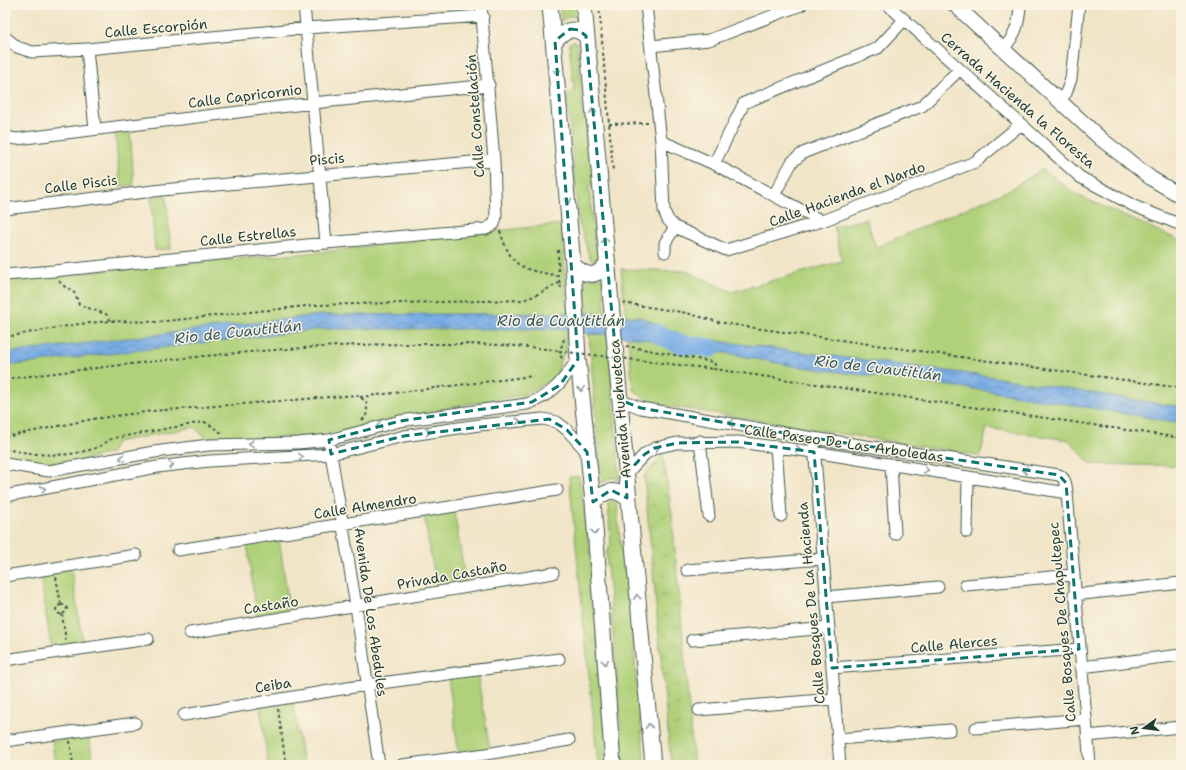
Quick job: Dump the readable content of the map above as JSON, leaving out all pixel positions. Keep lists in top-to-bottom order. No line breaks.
{"streets":{"main road":["Avenida Huehuetoca"],"street":["Calle Escorpión","Calle Capricornio","Cerrada Hacienda la Floresta","Calle Constelación","Piscis","Calle Piscis","Calle Hacienda el Nardo","Calle Estrellas","Calle Paseo De Las Arboledas","Calle Almendro","Privada Castaño","Calle Bosques De La Hacienda","Castaño","Avenida De Los Abedules","Calle Bosques De Chapultepec","Calle Alerces","Ceiba"]},"crossings":[["Calle Escorpión","Calle Constelación"],["Calle Capricornio","Calle Constelación"],["Cerrada Hacienda la Floresta","Calle Hacienda el Nardo"],["Calle Constelación","Piscis"],["Calle Constelación","Calle Estrellas"],["Piscis","Calle Piscis"],["Avenida Huehuetoca","Calle Paseo De Las Arboledas"],["Calle Paseo De Las Arboledas","Calle Bosques De La Hacienda"],["Calle Paseo De Las Arboledas","Calle Bosques De Chapultepec"],["Calle Almendro","Avenida De Los Abedules"],["Privada Castaño","Castaño"],["Privada Castaño","Avenida De Los Abedules"],["Calle Bosques De La Hacienda","Calle Alerces"],["Castaño","Avenida De Los Abedules"],["Avenida De Los Abedules","Ceiba"],["Calle Bosques De Chapultepec","Calle Alerces"]],"water":["Rio de Cuautitlán"],"north":"left"}
